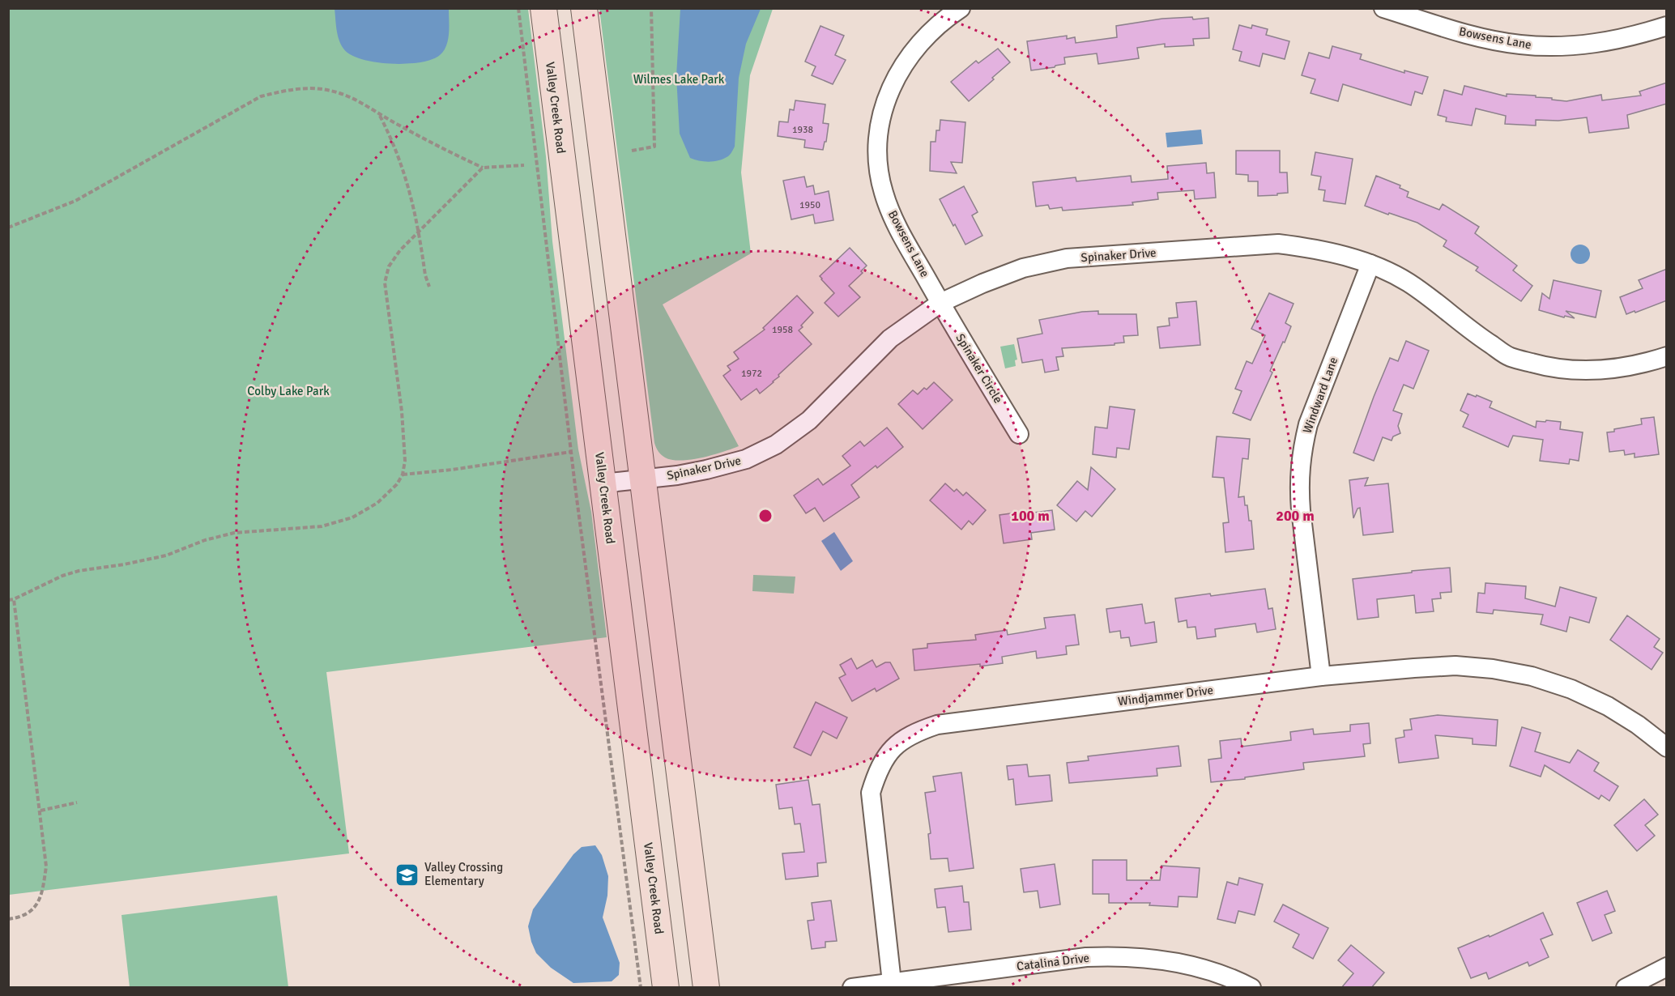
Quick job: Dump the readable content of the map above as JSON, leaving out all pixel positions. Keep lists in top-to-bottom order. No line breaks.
{"streets":{"main road":["Valley Creek Road"],"street":["Bowsens Lane","Spinaker Drive","Spinaker Circle","Windward Lane","Windjammer Drive","Catalina Drive"]},"crossings":[["Bowsens Lane","Spinaker Drive"],["Bowsens Lane","Spinaker Circle"],["Valley Creek Road","Spinaker Drive"],["Spinaker Drive","Spinaker Circle"],["Spinaker Drive","Windward Lane"],["Windward Lane","Windjammer Drive"],["Windjammer Drive","Catalina Drive"]],"parks":["Wilmes Lake Park","Colby Lake Park"],"places":{"school or university":["Valley Crossing Elementary"]},"house_numbers":["1938","1950","1958","1972"],"rings":["100 m","200 m"]}
